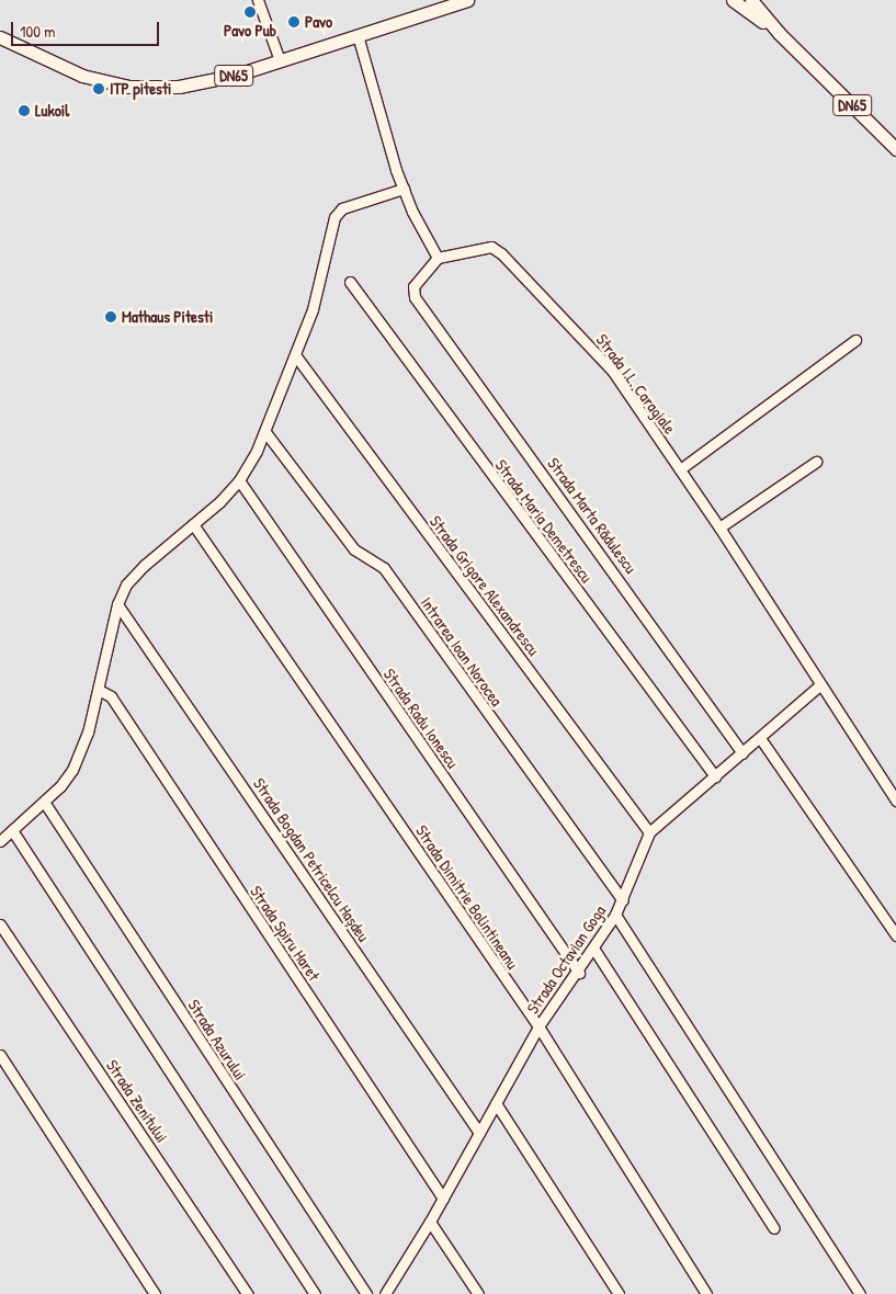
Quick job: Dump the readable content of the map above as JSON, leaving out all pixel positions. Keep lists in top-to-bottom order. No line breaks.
{"streets":{"main road":["DN65"],"street":["Strada I.L. Caragiale","Strada Marta Rădulescu","Strada Maria Demetrescu","Strada Grigore Alexandrescu","Intrarea Ioan Norocea","Strada Radu Ionescu","Strada Bogdan Petricelcu Hașdeu","Strada Dimitrie Bolintineanu","Strada Spiru Haret","Strada Octavian Goga","Strada Azurului","Strada Zenitului"]},"crossings":[["Strada I.L. Caragiale","Strada Marta Rădulescu"],["Strada I.L. Caragiale","Strada Octavian Goga"],["Strada Marta Rădulescu","Strada Octavian Goga"],["Strada Maria Demetrescu","Strada Octavian Goga"],["Strada Grigore Alexandrescu","Strada Octavian Goga"],["Intrarea Ioan Norocea","Strada Octavian Goga"],["Strada Radu Ionescu","Strada Octavian Goga"],["Strada Bogdan Petricelcu Hașdeu","Strada Octavian Goga"],["Strada Dimitrie Bolintineanu","Strada Octavian Goga"],["Strada Spiru Haret","Strada Octavian Goga"]],"places":["Pavo Pub","Pavo","ITP pitesti","Lukoil","Mathaus Pitesti"],"scale_bar":"100 m"}
